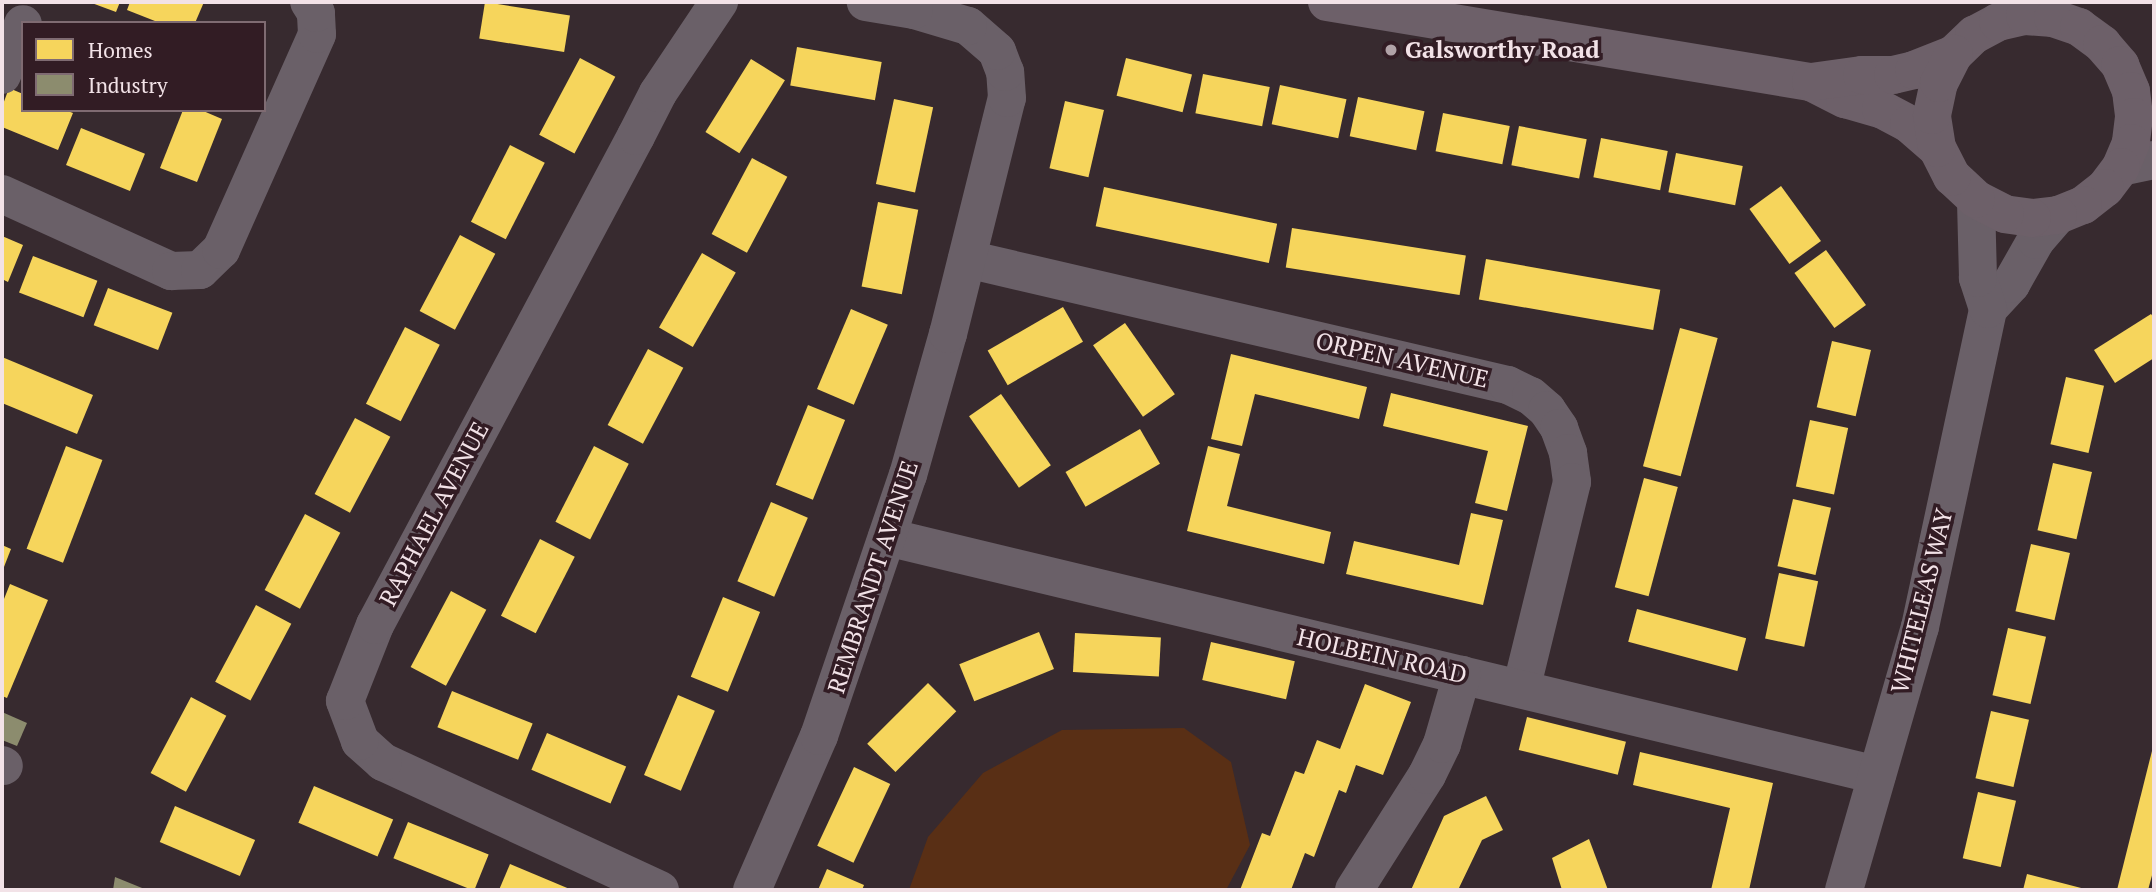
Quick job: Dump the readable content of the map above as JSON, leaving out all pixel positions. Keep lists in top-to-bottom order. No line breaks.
{"streets":{"street":["ORPEN AVENUE","RAPHAEL AVENUE","REMBRANDT AVENUE","WHITELEAS WAY","HOLBEIN ROAD"]},"crossings":[["ORPEN AVENUE","REMBRANDT AVENUE"],["ORPEN AVENUE","HOLBEIN ROAD"],["REMBRANDT AVENUE","HOLBEIN ROAD"],["WHITELEAS WAY","HOLBEIN ROAD"]],"places":["Galsworthy Road"],"legend":["Homes","Industry"]}
